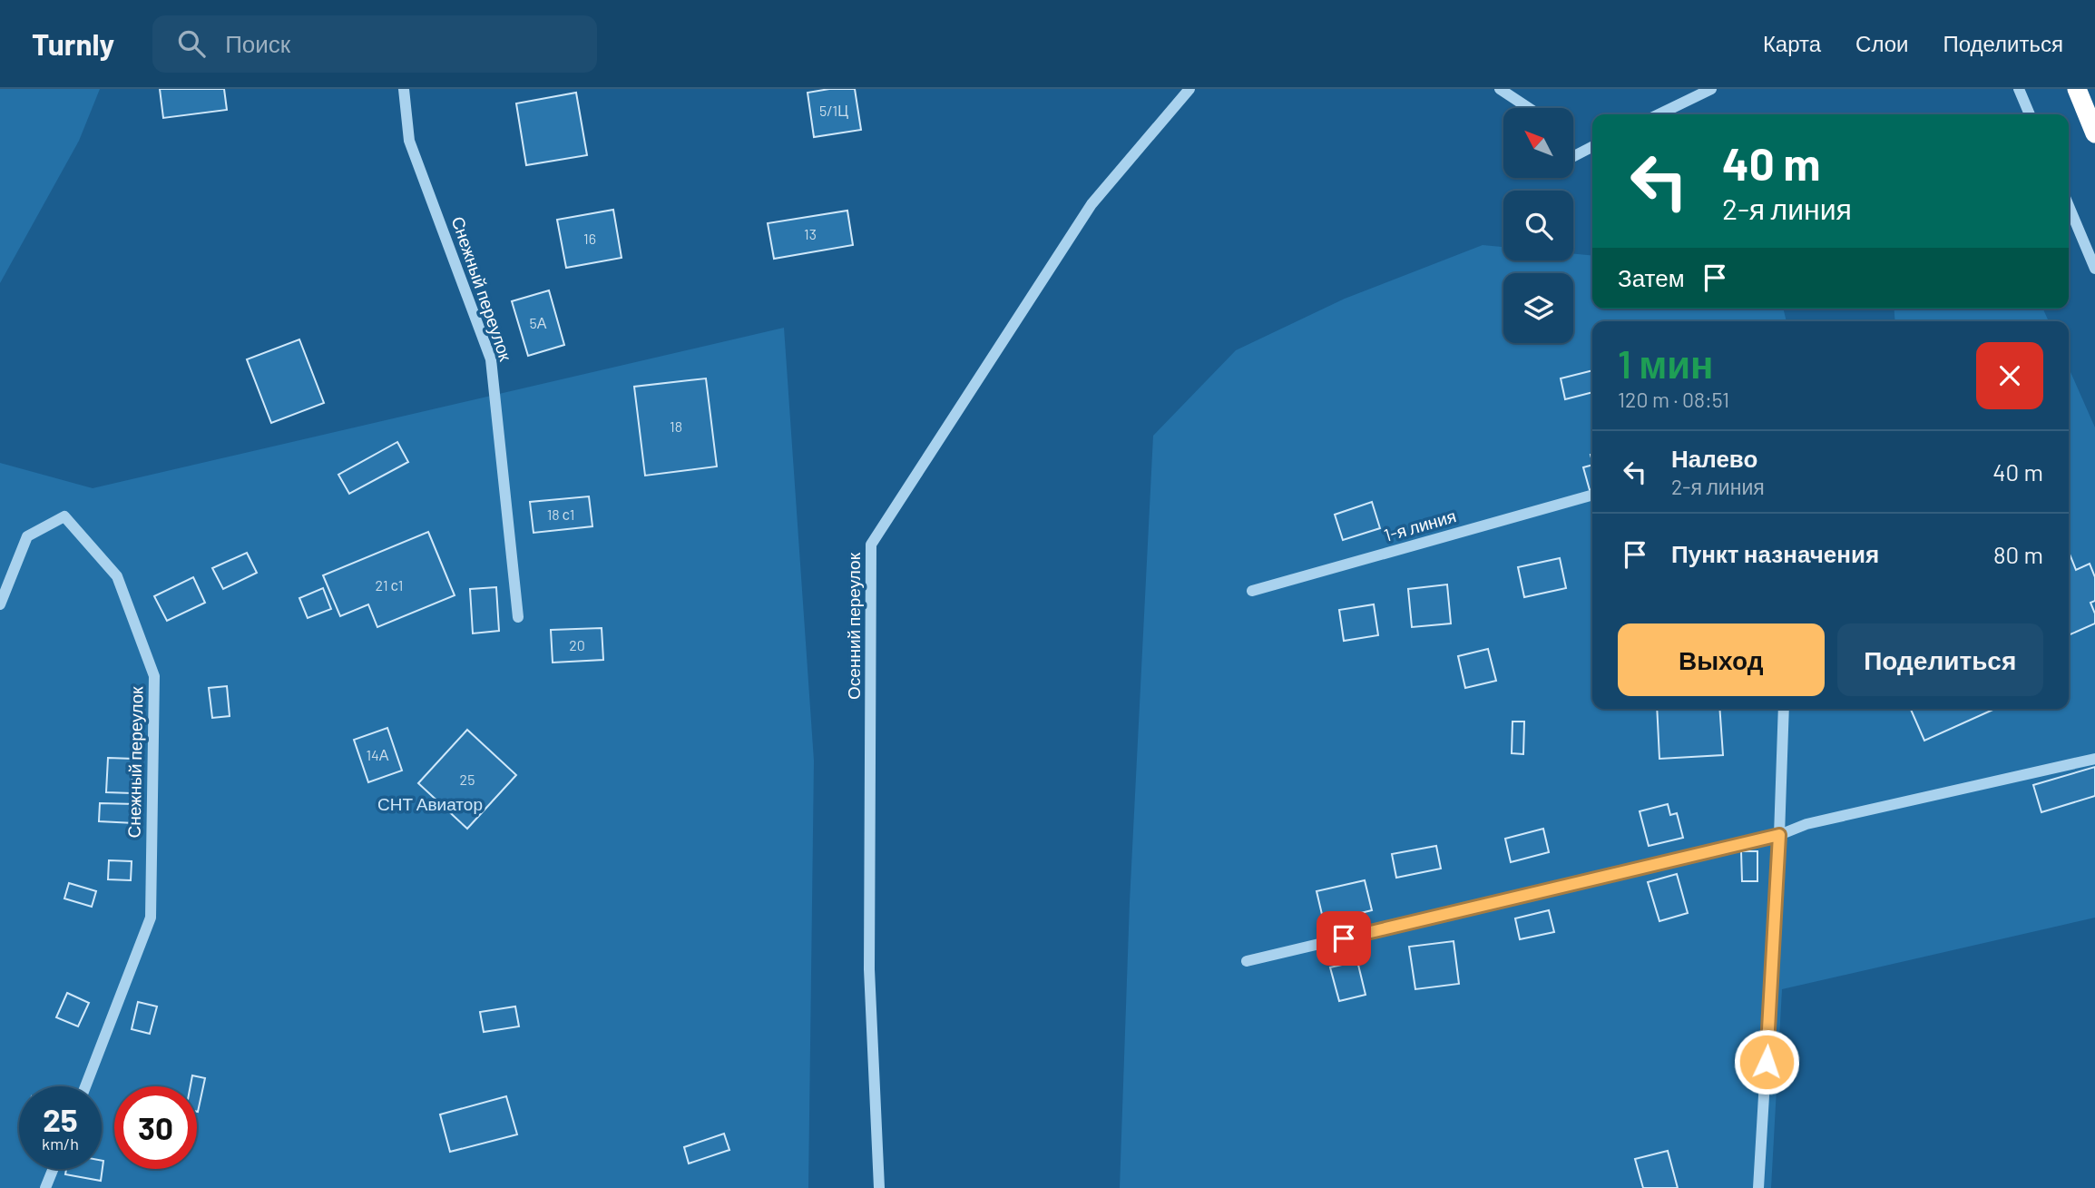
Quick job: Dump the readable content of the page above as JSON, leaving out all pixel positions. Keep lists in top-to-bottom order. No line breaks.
{"streets":{"street":["Снежный переулок","1-я линия","Осенний переулок"]},"parks":["СНТ Авиатор"],"house_numbers":["5/1Ц","13","16","5А","18","18 с1","21 с1","20","14А","25"],"north":"top left","page":{"header":"Turnly","search":"Поиск","nav":["Карта","Слои","Поделиться"],"turn":["40 m","2-я линия"],"then":"Затем","heading":["1 мин","120 m · 08:51"],"list":[{"name":"Налево","note":"2-я линия","value":"40 m"},{"name":"Пункт назначения","value":"80 m"}],"buttons":["Выход","Поделиться"],"speed":"25 km/h","limit":"30"}}
